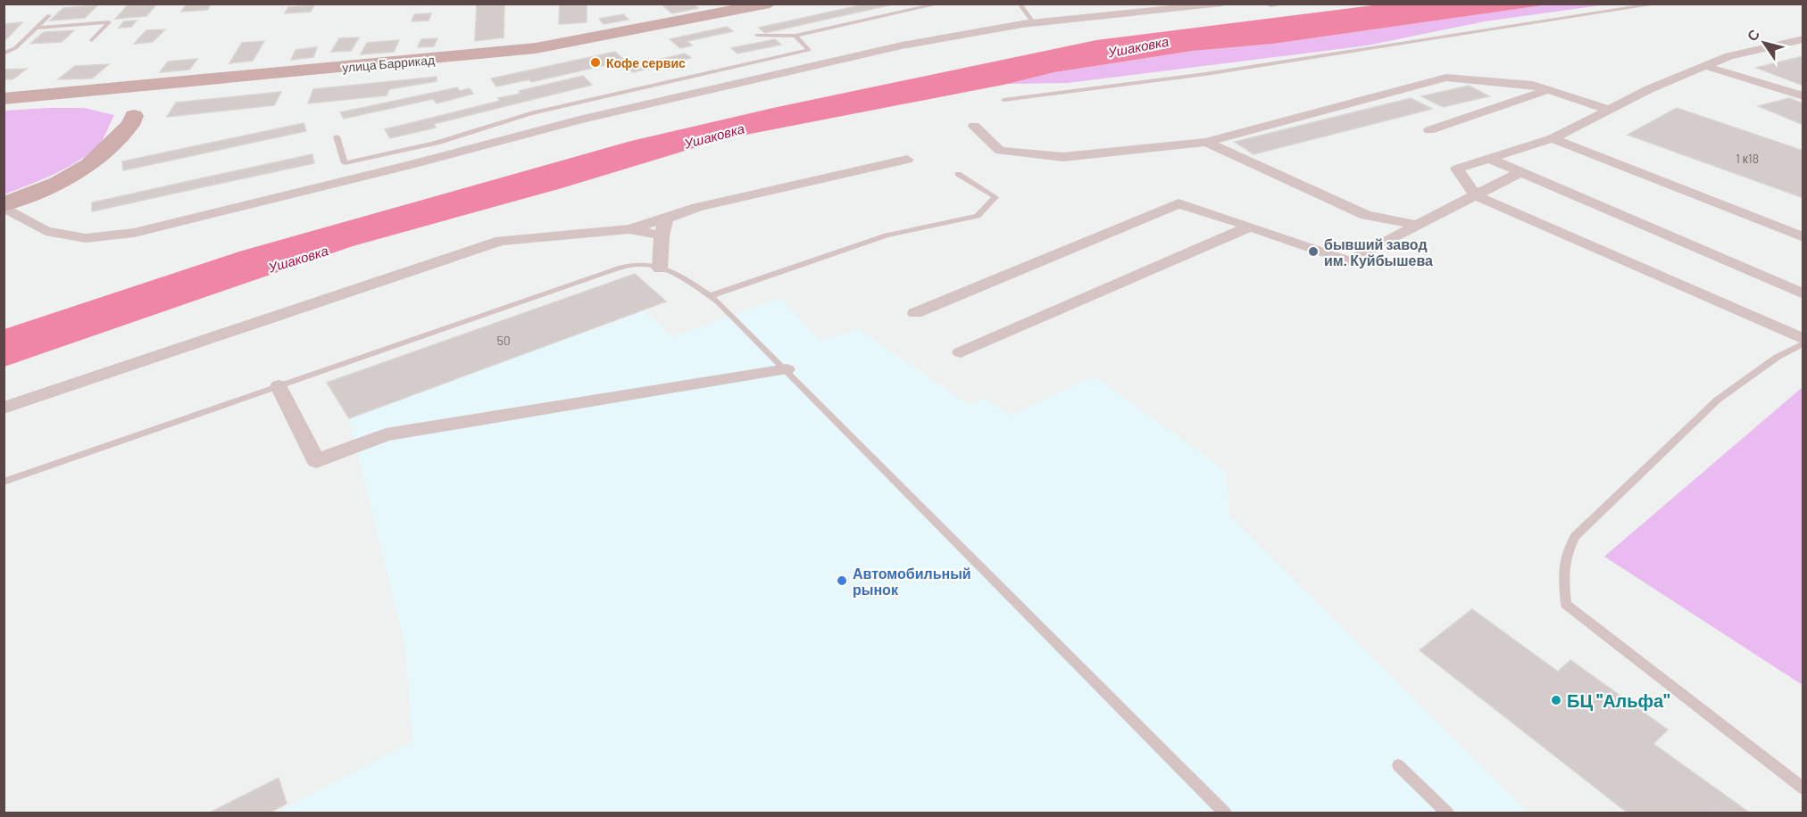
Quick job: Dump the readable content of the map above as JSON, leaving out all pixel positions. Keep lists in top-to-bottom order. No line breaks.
{"streets":{"main road":["улица Баррикад"]},"water":["Ушаковка"],"places":["Кофе сервис","бывший завод им. Куйбышева","Автомобильный рынок","БЦ \"Альфа\""],"house_numbers":["1 к18","50"],"north":"top left"}
